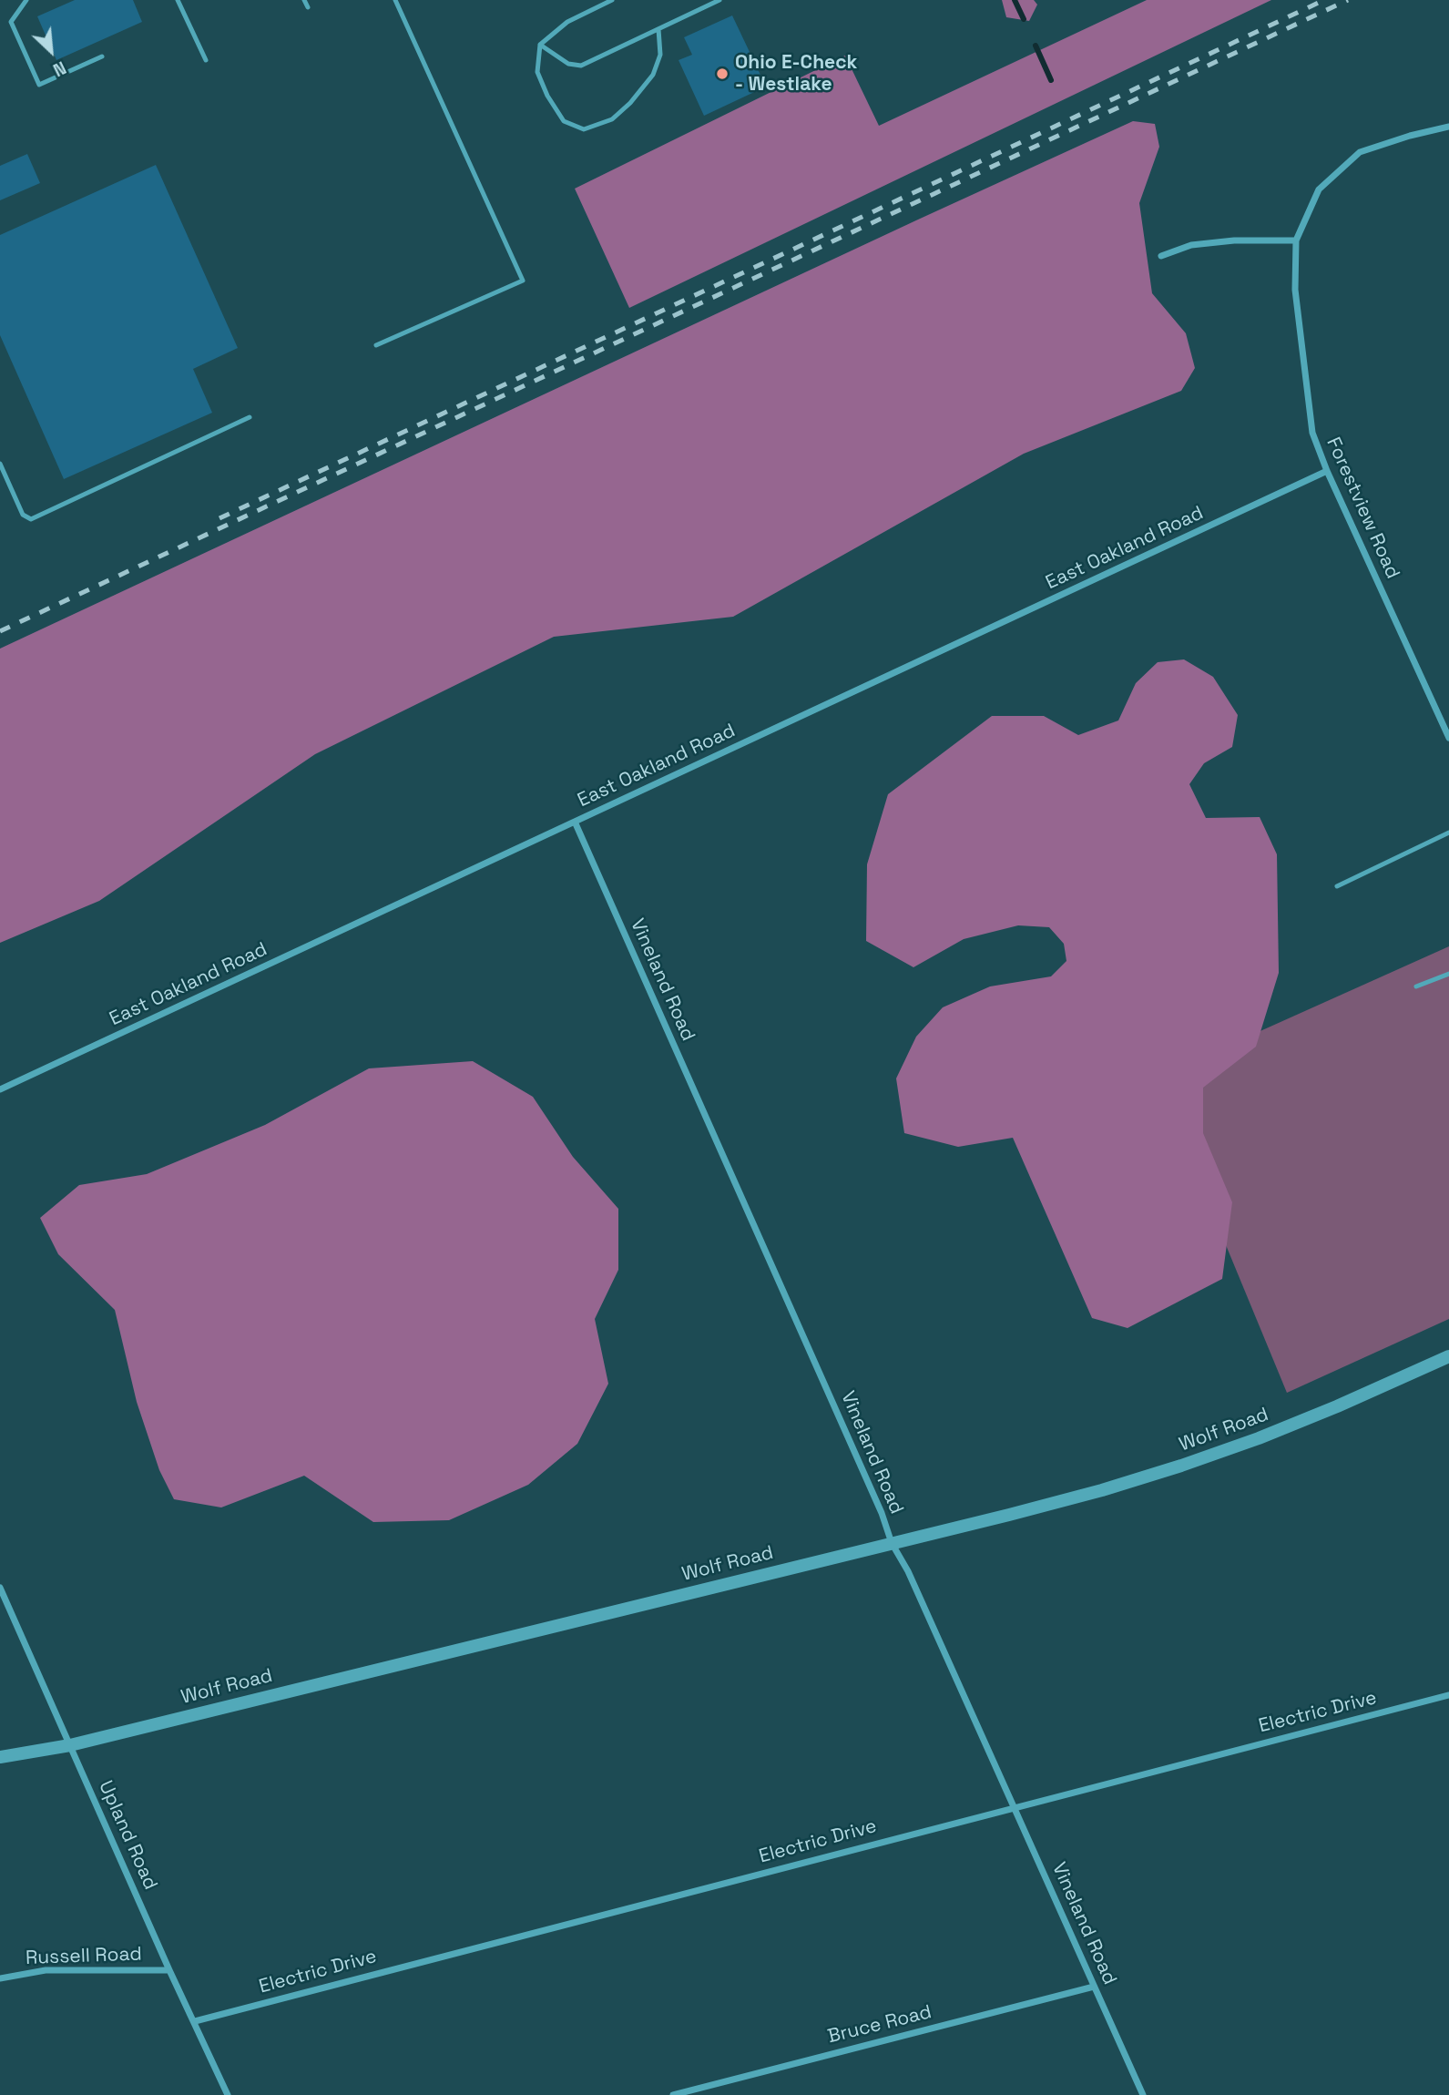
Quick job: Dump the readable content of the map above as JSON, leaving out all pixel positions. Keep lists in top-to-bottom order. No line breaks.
{"streets":{"street":["Forestview Road","East Oakland Road","Vineland Road","Wolf Road","Electric Drive","Upland Road","Russell Road","Bruce Road"]},"crossings":[["Forestview Road","East Oakland Road"],["East Oakland Road","Vineland Road"],["Vineland Road","Wolf Road"],["Vineland Road","Electric Drive"],["Vineland Road","Bruce Road"],["Wolf Road","Upland Road"],["Electric Drive","Upland Road"],["Upland Road","Russell Road"]],"places":["Ohio E-Check - Westlake"],"north":"bottom right"}
